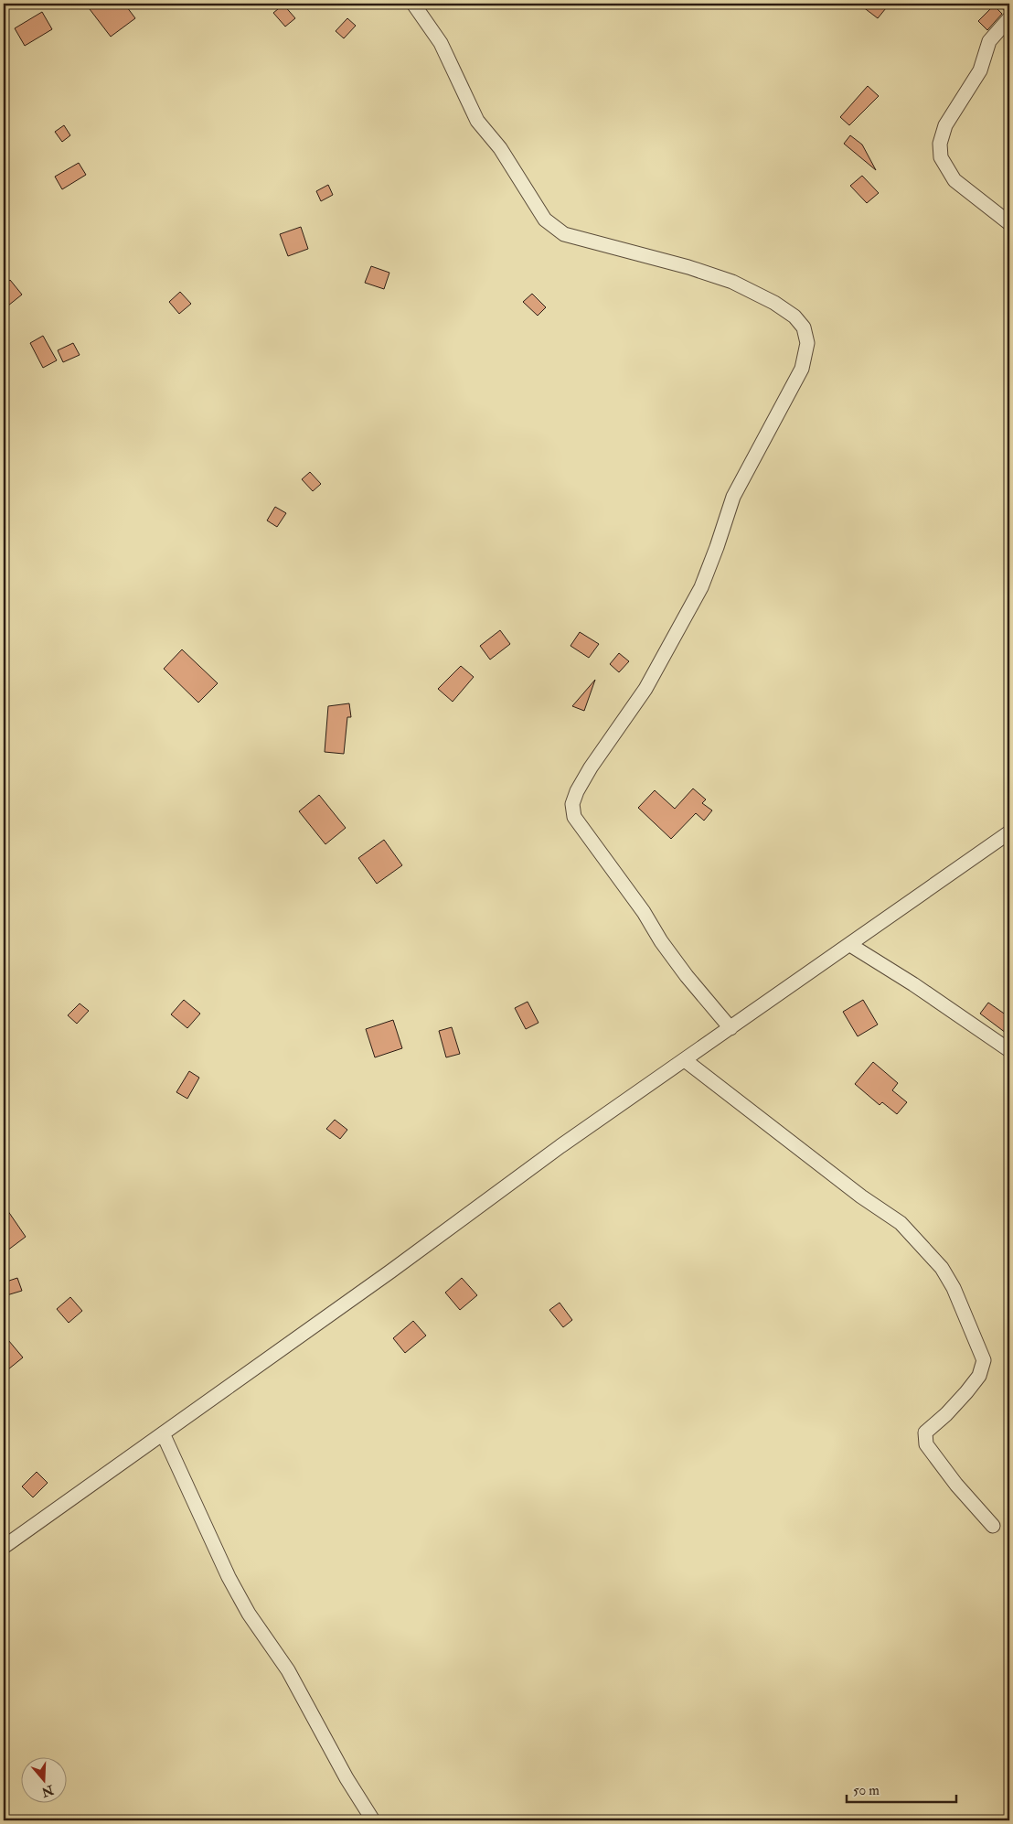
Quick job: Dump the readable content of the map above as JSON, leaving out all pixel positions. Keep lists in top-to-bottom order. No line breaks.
{"scale_bar":"50 m","north":"bottom"}
